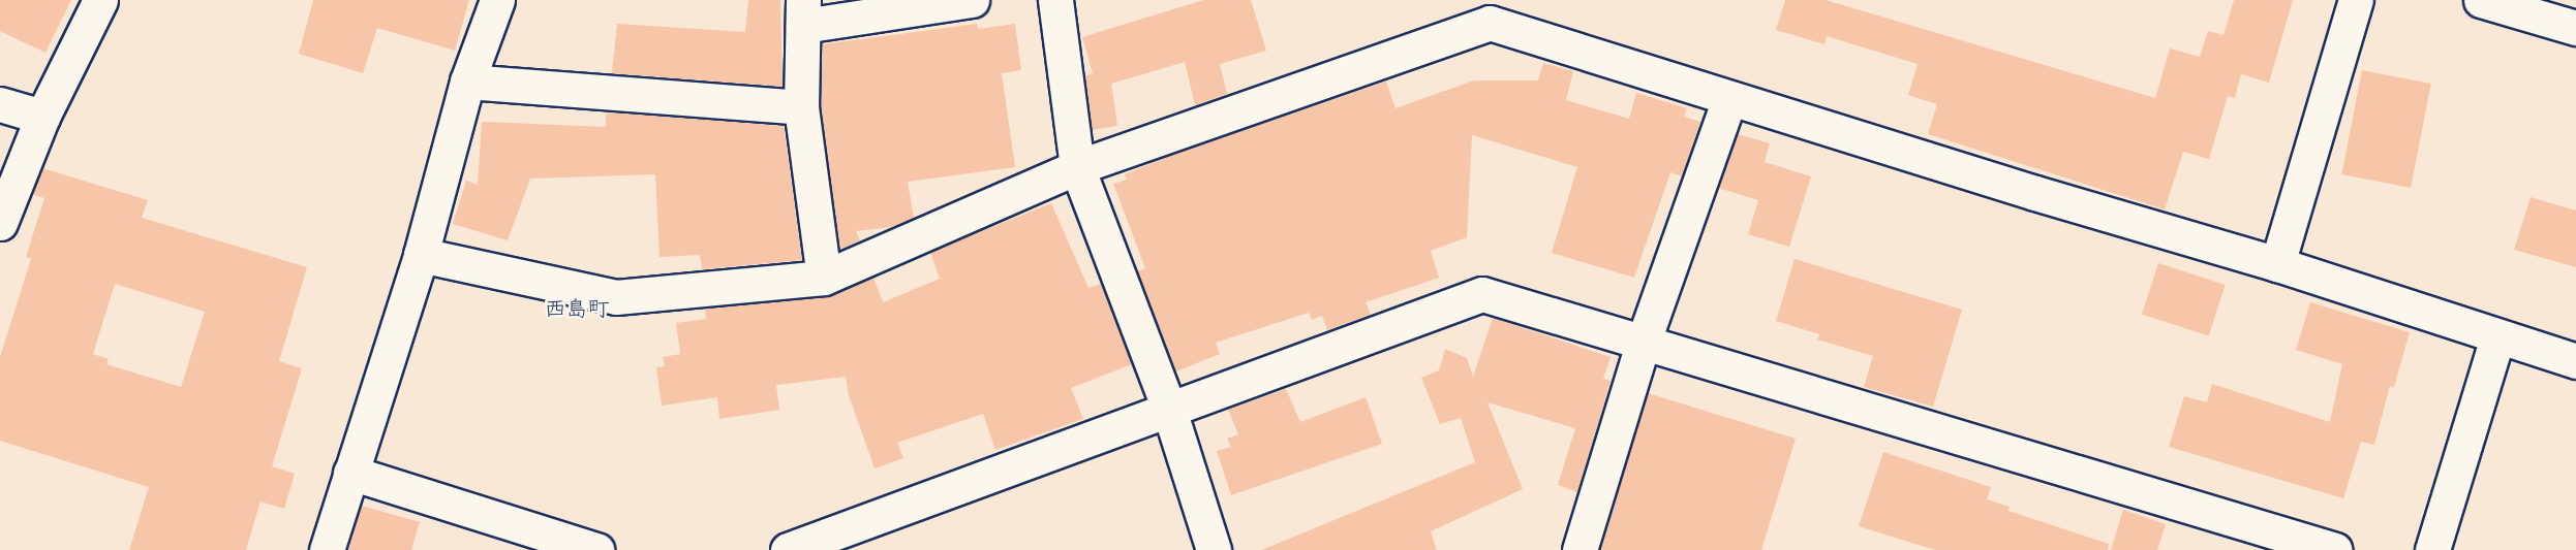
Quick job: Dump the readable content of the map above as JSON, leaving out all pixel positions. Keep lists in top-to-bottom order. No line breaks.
{"districts":["西島町"]}
